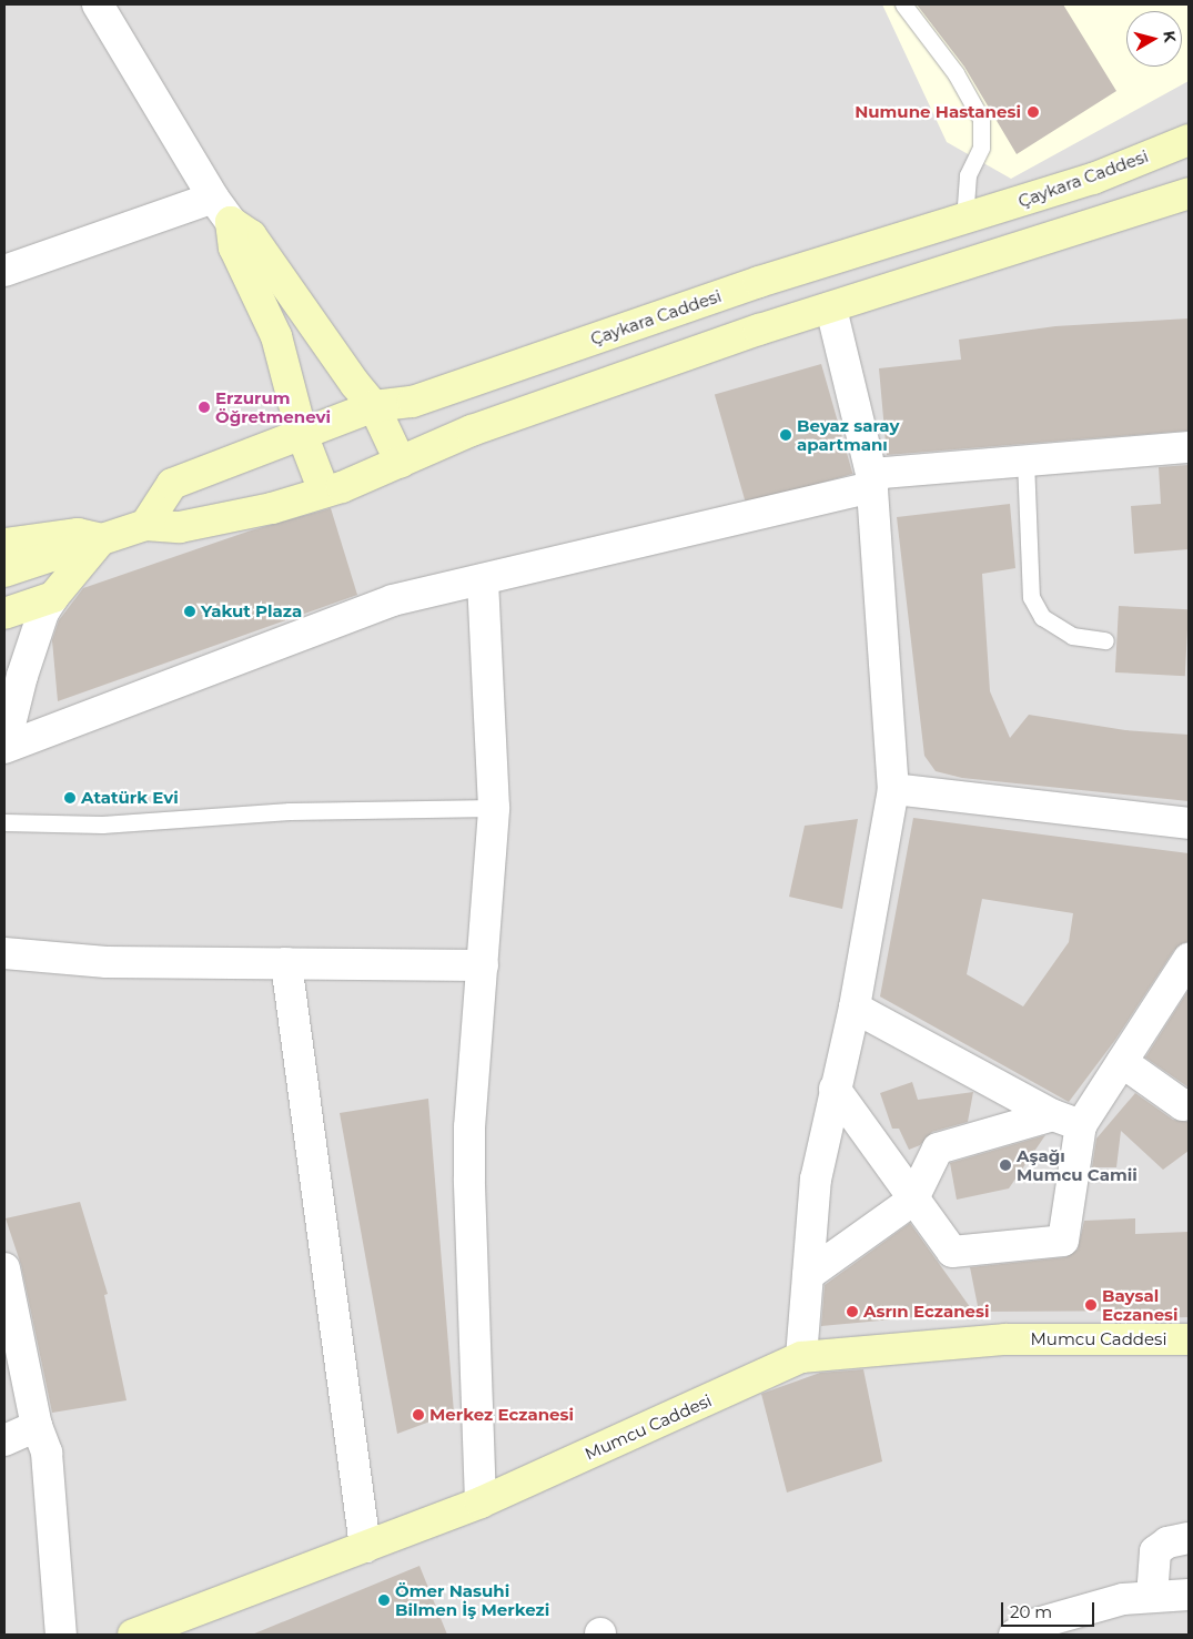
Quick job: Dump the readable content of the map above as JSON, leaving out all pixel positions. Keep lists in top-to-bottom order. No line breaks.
{"streets":{"main road":["Çaykara Caddesi","Mumcu Caddesi"]},"places":["Numune Hastanesi","Erzurum Öğretmenevi","Beyaz saray apartmanı","Yakut Plaza","Atatürk Evi","Aşağı Mumcu Camii","Baysal Eczanesi","Asrın Eczanesi","Merkez Eczanesi","Ömer Nasuhi Bilmen İş Merkezi"],"scale_bar":"20 m","north":"right"}
